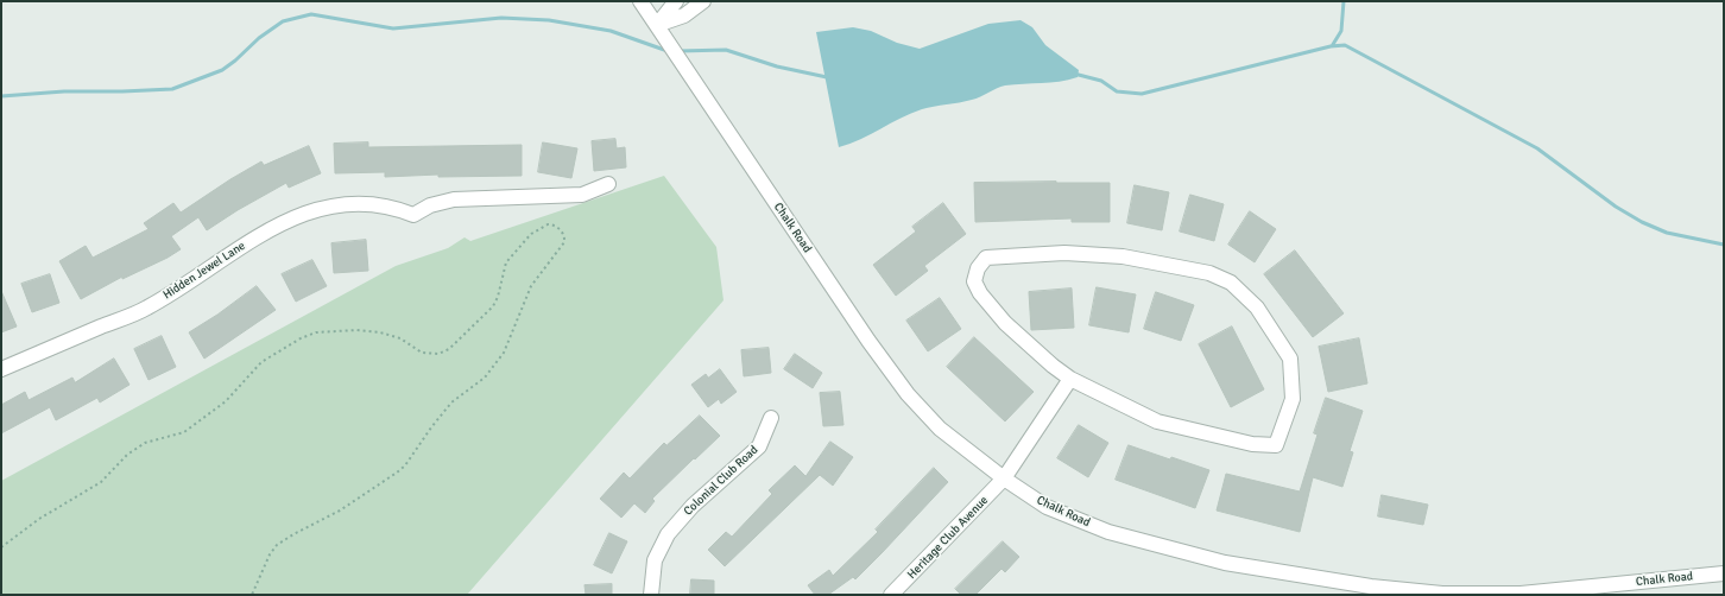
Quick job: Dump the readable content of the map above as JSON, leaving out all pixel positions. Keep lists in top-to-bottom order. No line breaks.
{"streets":{"street":["Chalk Road","Hidden Jewel Lane","Colonial Club Road","Heritage Club Avenue"]},"crossings":[["Chalk Road","Heritage Club Avenue"]]}
